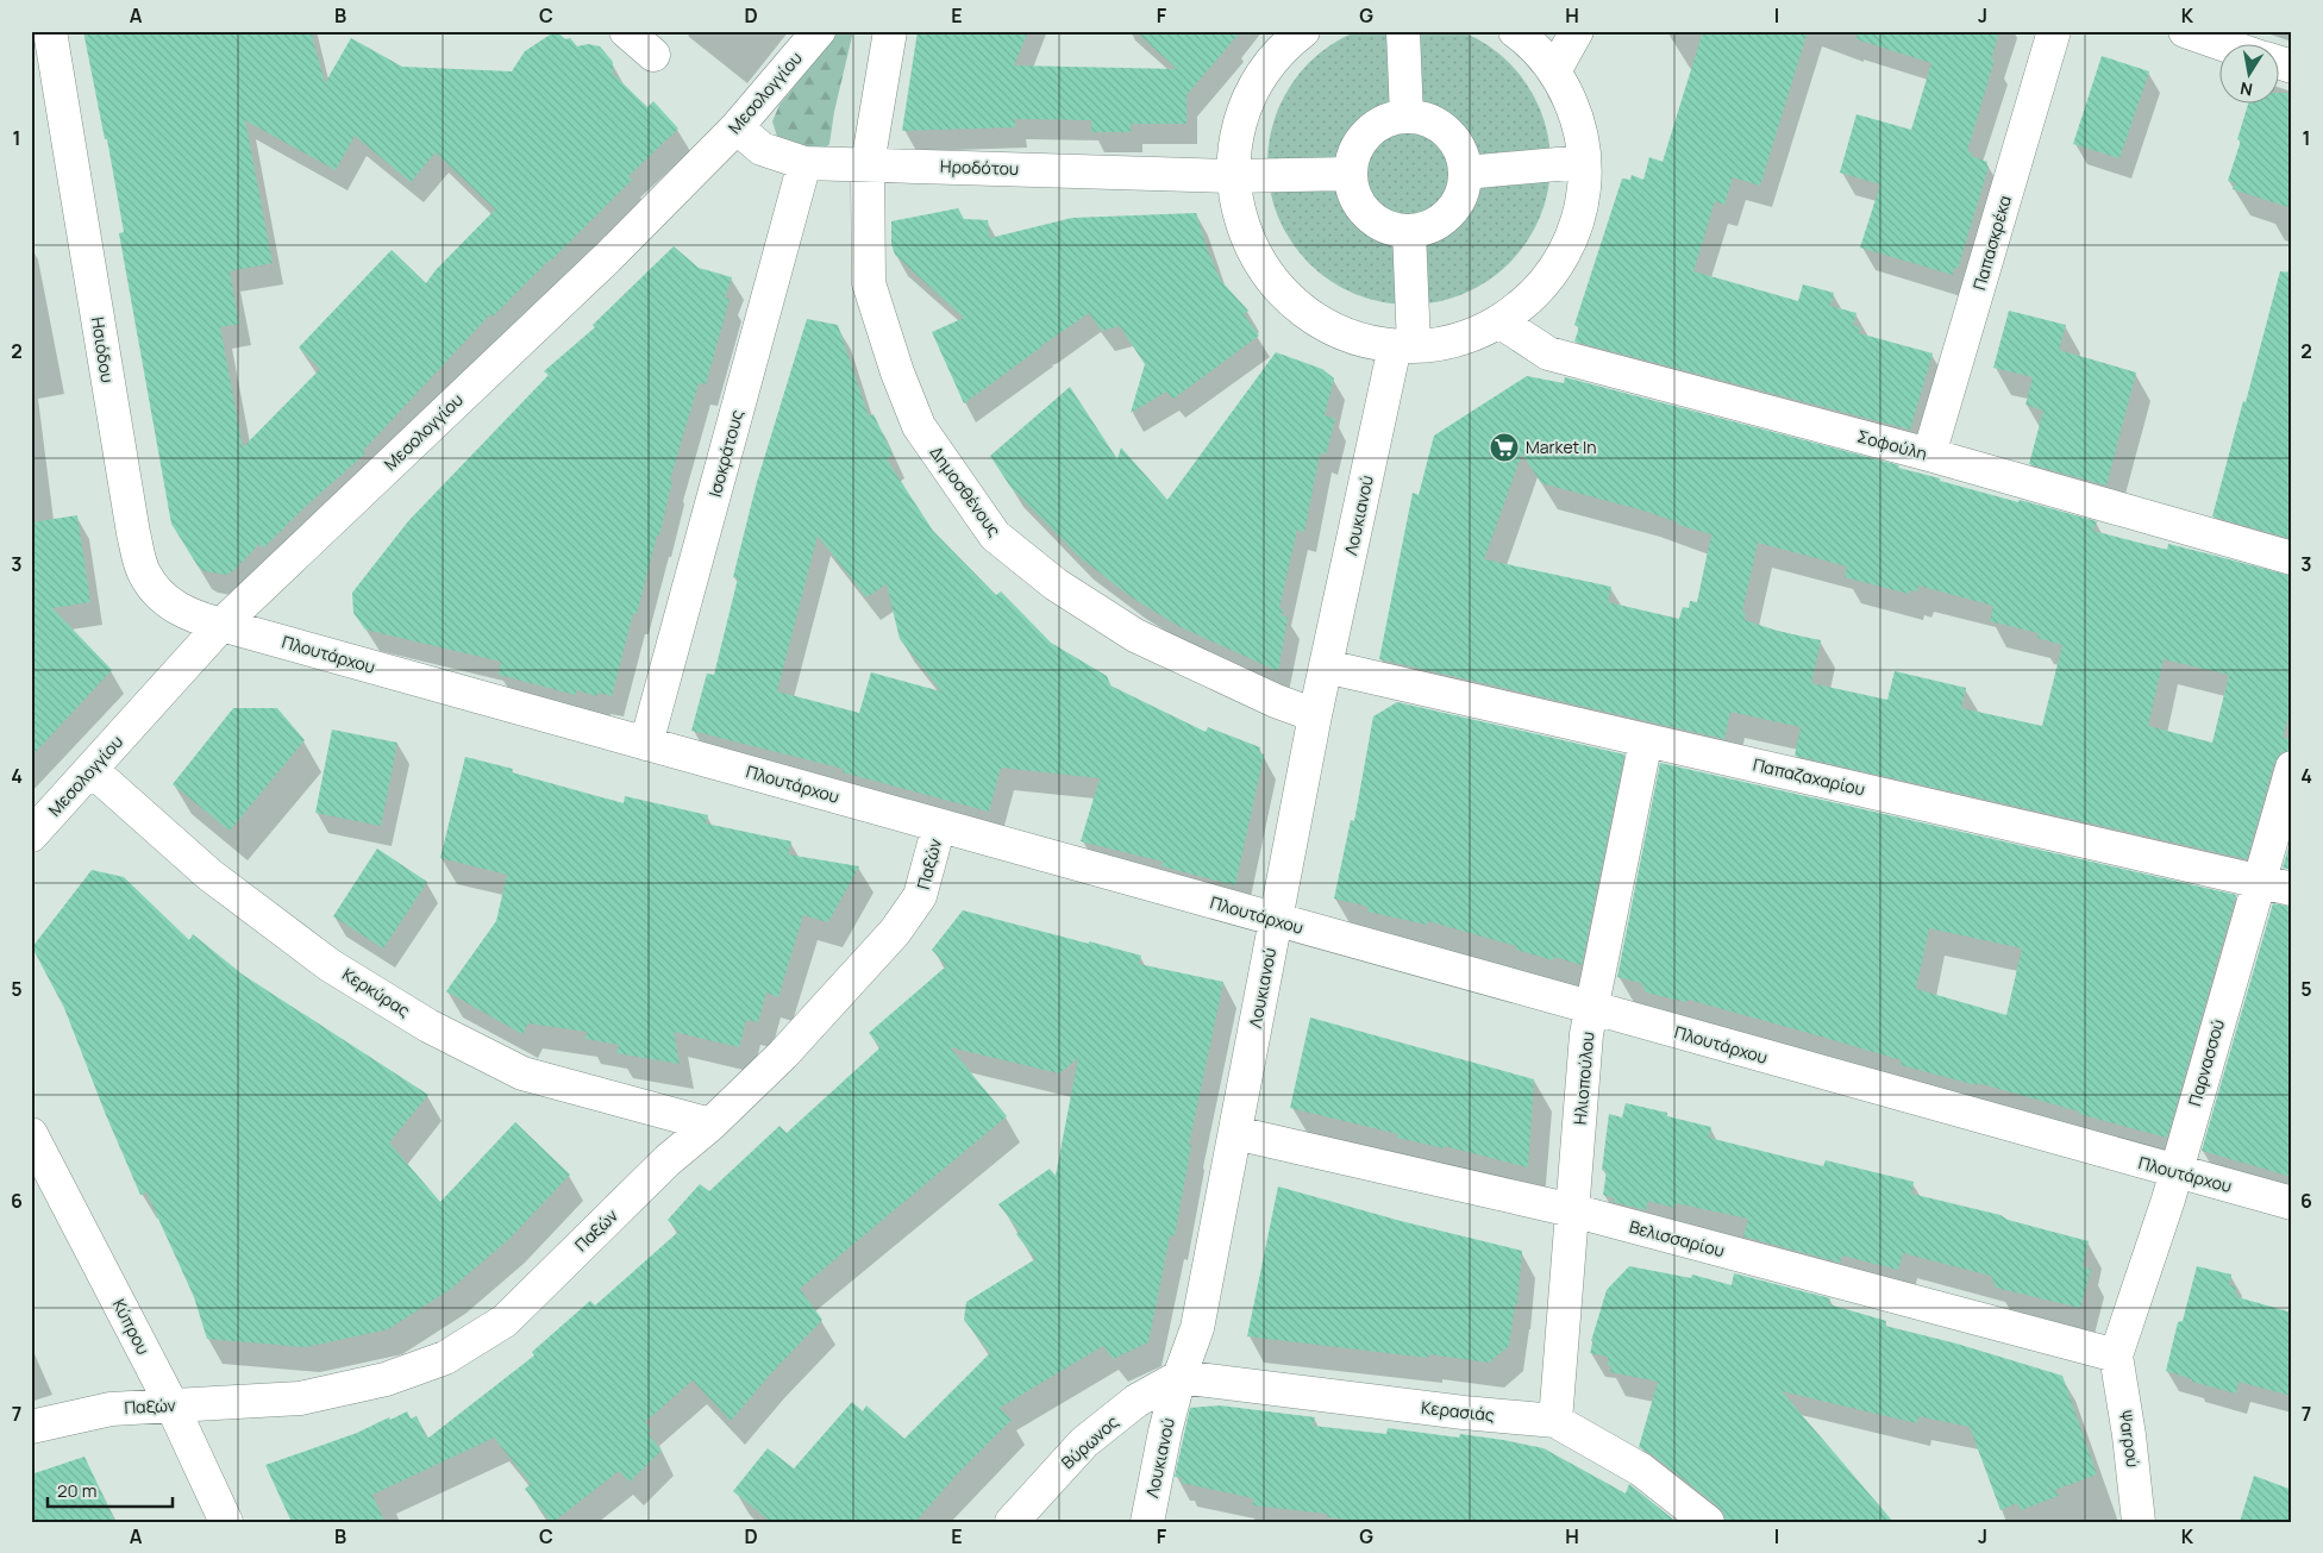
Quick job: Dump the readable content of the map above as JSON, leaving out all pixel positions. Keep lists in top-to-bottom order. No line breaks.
{"streets":{"street":["Μεσολογγίου","Ηροδότου","Παπασκρέκα","Ησιόδου","Σοφούλη","Ισοκράτους","Δημοσθένους","Λουκιανού","Πλουτάρχου","Παπαζαχαρίου","Παξών","Κερκύρας","Παρνασσού","Ηλιοπούλου","Βελισσαρίου","Κύπρου","Κερασιάς","Ψαrρού","Βύρωνος"]},"crossings":[["Μεσολογγίου","Ηροδότου"],["Μεσολογγίου","Ησιόδου"],["Μεσολογγίου","Πλουτάρχου"],["Μεσολογγίου","Κερκύρας"],["Ηροδότου","Ισοκράτους"],["Ηροδότου","Δημοσθένους"],["Ηροδότου","Λουκιανού"],["Παπασκρέκα","Σοφούλη"],["Ησιόδου","Πλουτάρχου"],["Ισοκράτους","Πλουτάρχου"],["Δημοσθένους","Λουκιανού"],["Λουκιανού","Πλουτάρχου"],["Λουκιανού","Παπαζαχαρίου"],["Λουκιανού","Βελισσαρίου"],["Λουκιανού","Κερασιάς"],["Λουκιανού","Βύρωνος"],["Πλουτάρχου","Παξών"],["Πλουτάρχου","Παρνασσού"],["Πλουτάρχου","Ηλιοπούλου"],["Παπαζαχαρίου","Παρνασσού"],["Παπαζαχαρίου","Ηλιοπούλου"],["Παξών","Κερκύρας"],["Παξών","Κύπρου"],["Παρνασσού","Βελισσαρίου"],["Παρνασσού","Ψαrρού"],["Ηλιοπούλου","Βελισσαρίου"],["Ηλιοπούλου","Κερασιάς"],["Βελισσαρίου","Ψαrρού"],["Κερασιάς","Βύρωνος"]],"places":{"supermarket":["Market In"]},"scale_bar":"20 m","north":"bottom","grid":{"columns":["A","B","C","D","E","F","G","H","I","J","K"],"rows":["1","2","3","4","5","6","7"]}}
